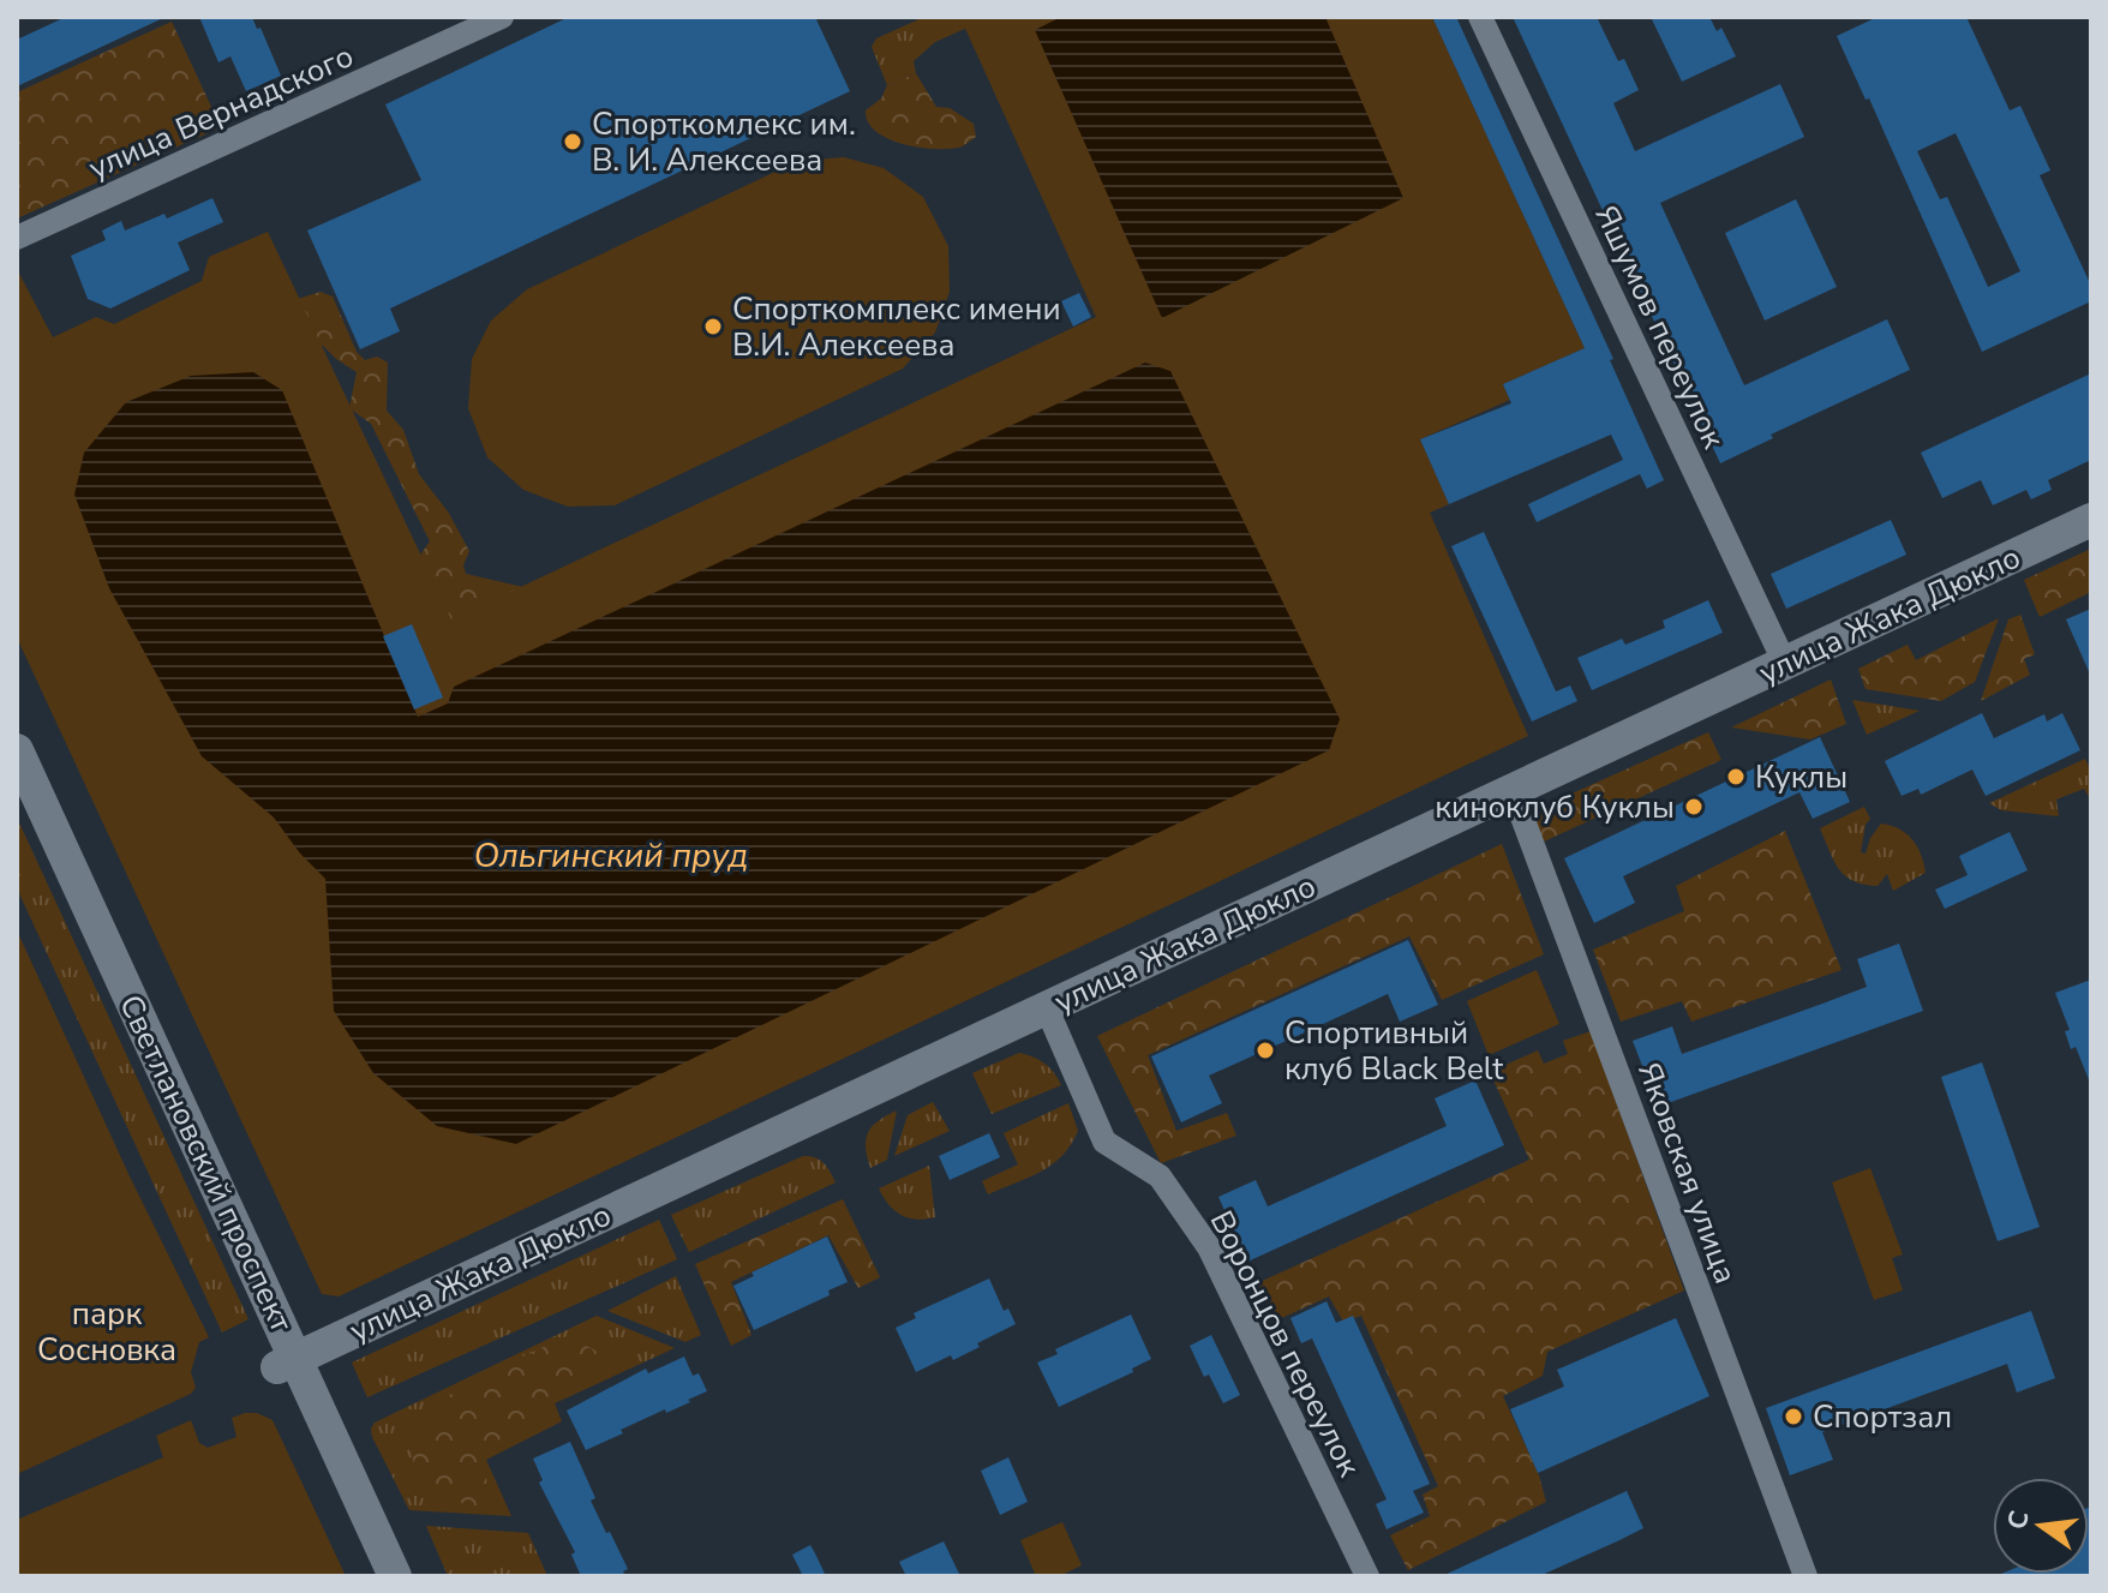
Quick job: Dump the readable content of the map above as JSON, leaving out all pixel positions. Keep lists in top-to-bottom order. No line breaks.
{"streets":{"street":["улица Вернадского","Яшумов переулок","улица Жака Дюкло","Светлановский проспект","Яковская улица","Воронцов переулок"]},"crossings":[["Яшумов переулок","улица Жака Дюкло"],["улица Жака Дюкло","Светлановский проспект"],["улица Жака Дюкло","Яковская улица"],["улица Жака Дюкло","Воронцов переулок"]],"water":["Ольгинский пруд"],"parks":["парк Сосновка"],"places":["Спорткомлекс им. В. И. Алексеева","Спорткомплекс имени В.И. Алексеева","Куклы","киноклуб Куклы","Спортивный клуб Black Belt","Спортзал"],"north":"left"}
